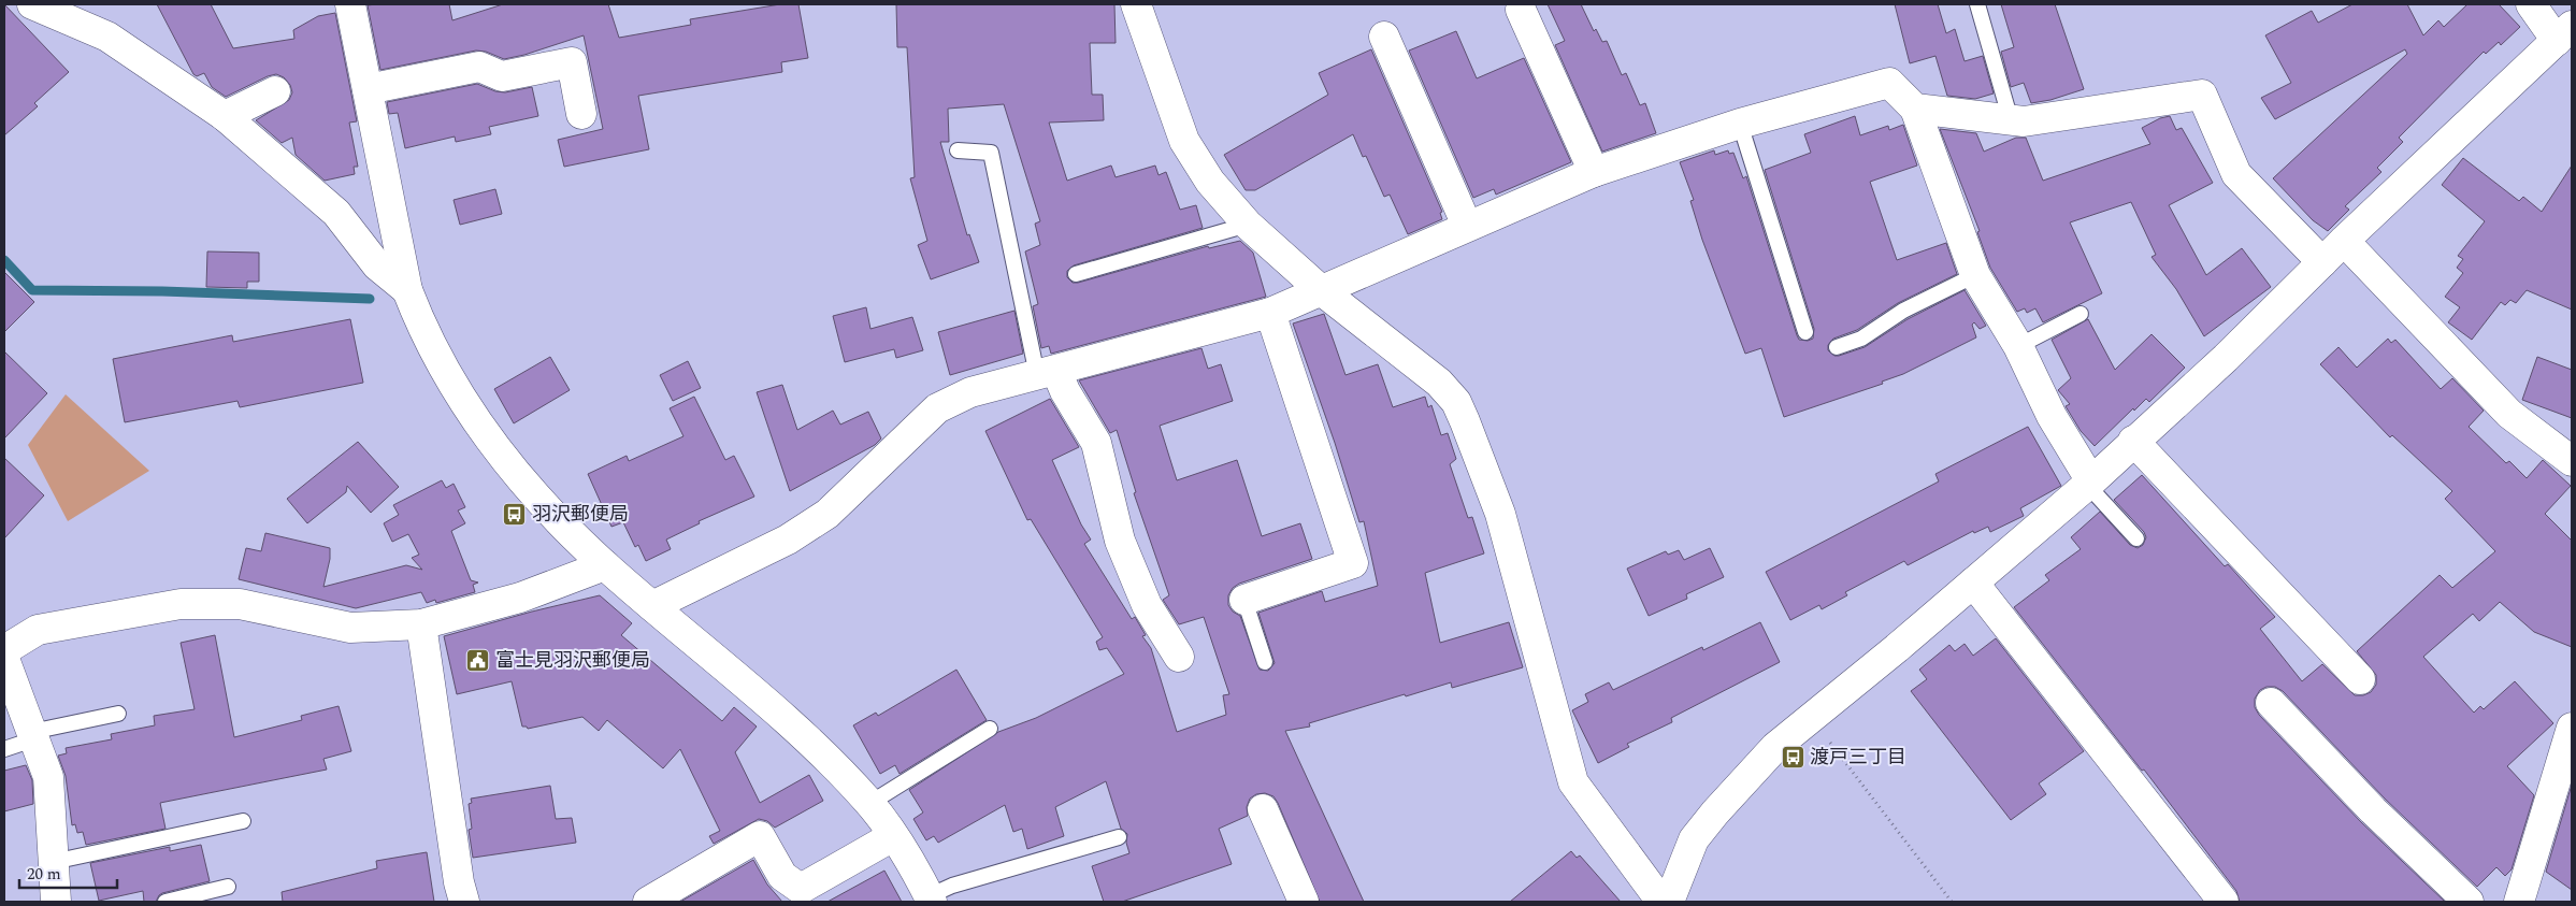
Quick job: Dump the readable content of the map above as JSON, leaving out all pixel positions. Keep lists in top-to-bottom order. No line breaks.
{"places":{"bus stop":["羽沢郵便局","渡戸三丁目"],"public building":["富士見羽沢郵便局"]},"scale_bar":"20 m"}
